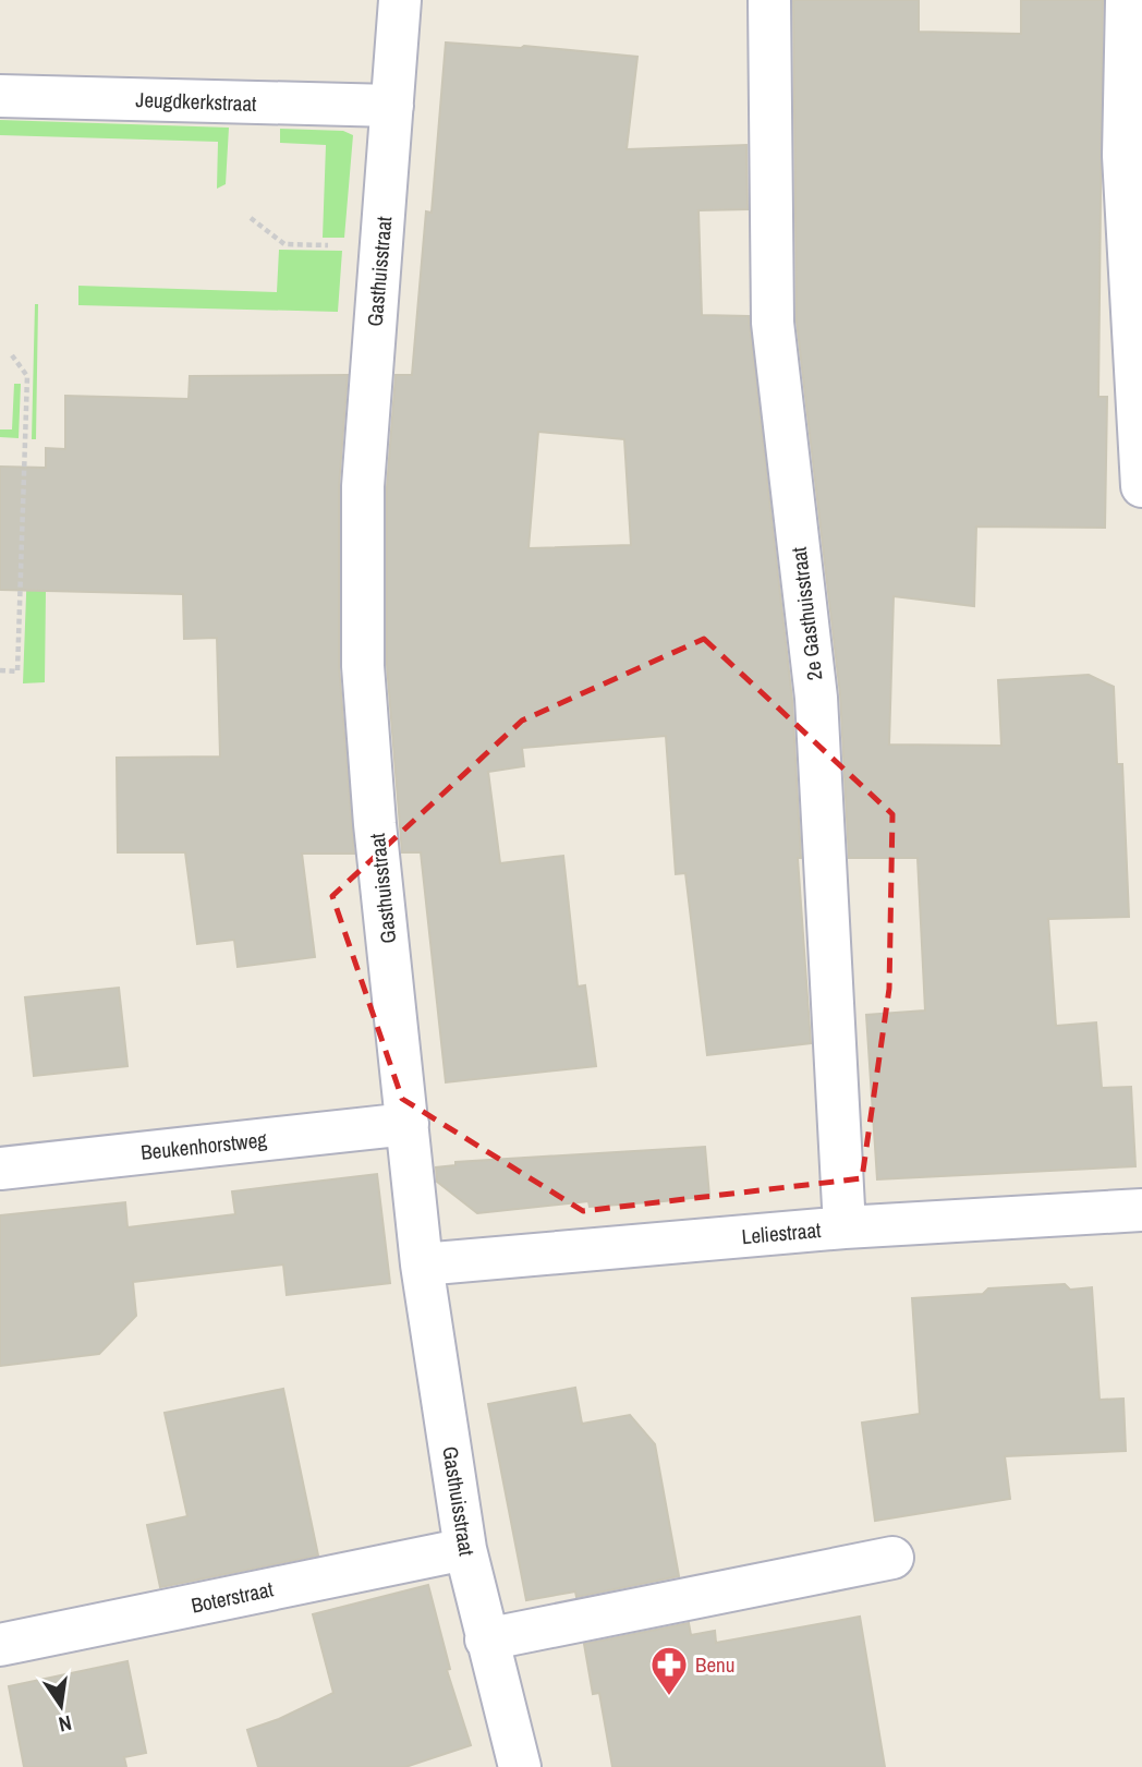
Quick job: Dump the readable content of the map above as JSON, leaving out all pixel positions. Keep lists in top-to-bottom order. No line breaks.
{"streets":{"street":["Jeugdkerkstraat","Gasthuisstraat","2e Gasthuisstraat","Beukenhorstweg","Leliestraat","Boterstraat"]},"crossings":[["Jeugdkerkstraat","Gasthuisstraat"],["Gasthuisstraat","Beukenhorstweg"],["Gasthuisstraat","Leliestraat"],["Gasthuisstraat","Boterstraat"],["2e Gasthuisstraat","Leliestraat"]],"places":{"pharmacy":["Benu"]},"north":"bottom"}
